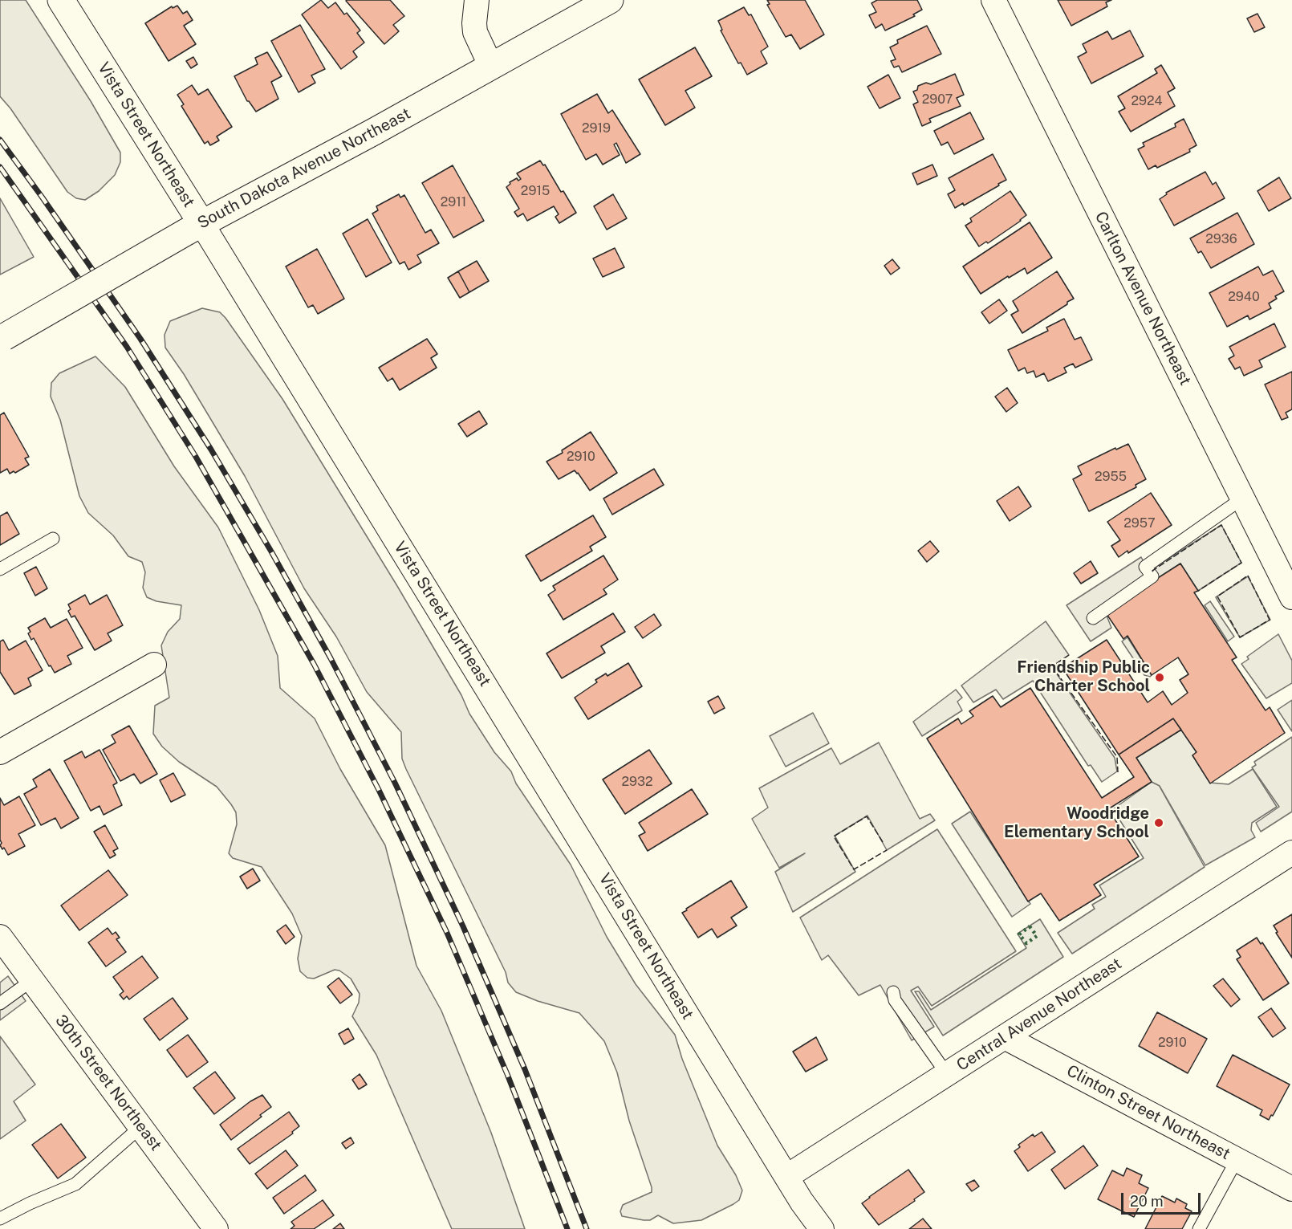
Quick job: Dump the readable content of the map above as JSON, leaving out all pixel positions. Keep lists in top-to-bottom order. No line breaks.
{"streets":{"main road":["Vista Street Northeast","South Dakota Avenue Northeast"],"street":["Carlton Avenue Northeast","Central Avenue Northeast","30th Street Northeast","Clinton Street Northeast"]},"crossings":[["Vista Street Northeast","South Dakota Avenue Northeast"],["Vista Street Northeast","Central Avenue Northeast"],["Central Avenue Northeast","Clinton Street Northeast"]],"places":["Friendship Public Charter School","Woodridge Elementary School"],"house_numbers":["2907","2924","2919","2915","2911","2936","2940","2910","2955","2957","2932","2910"],"scale_bar":"20 m"}
